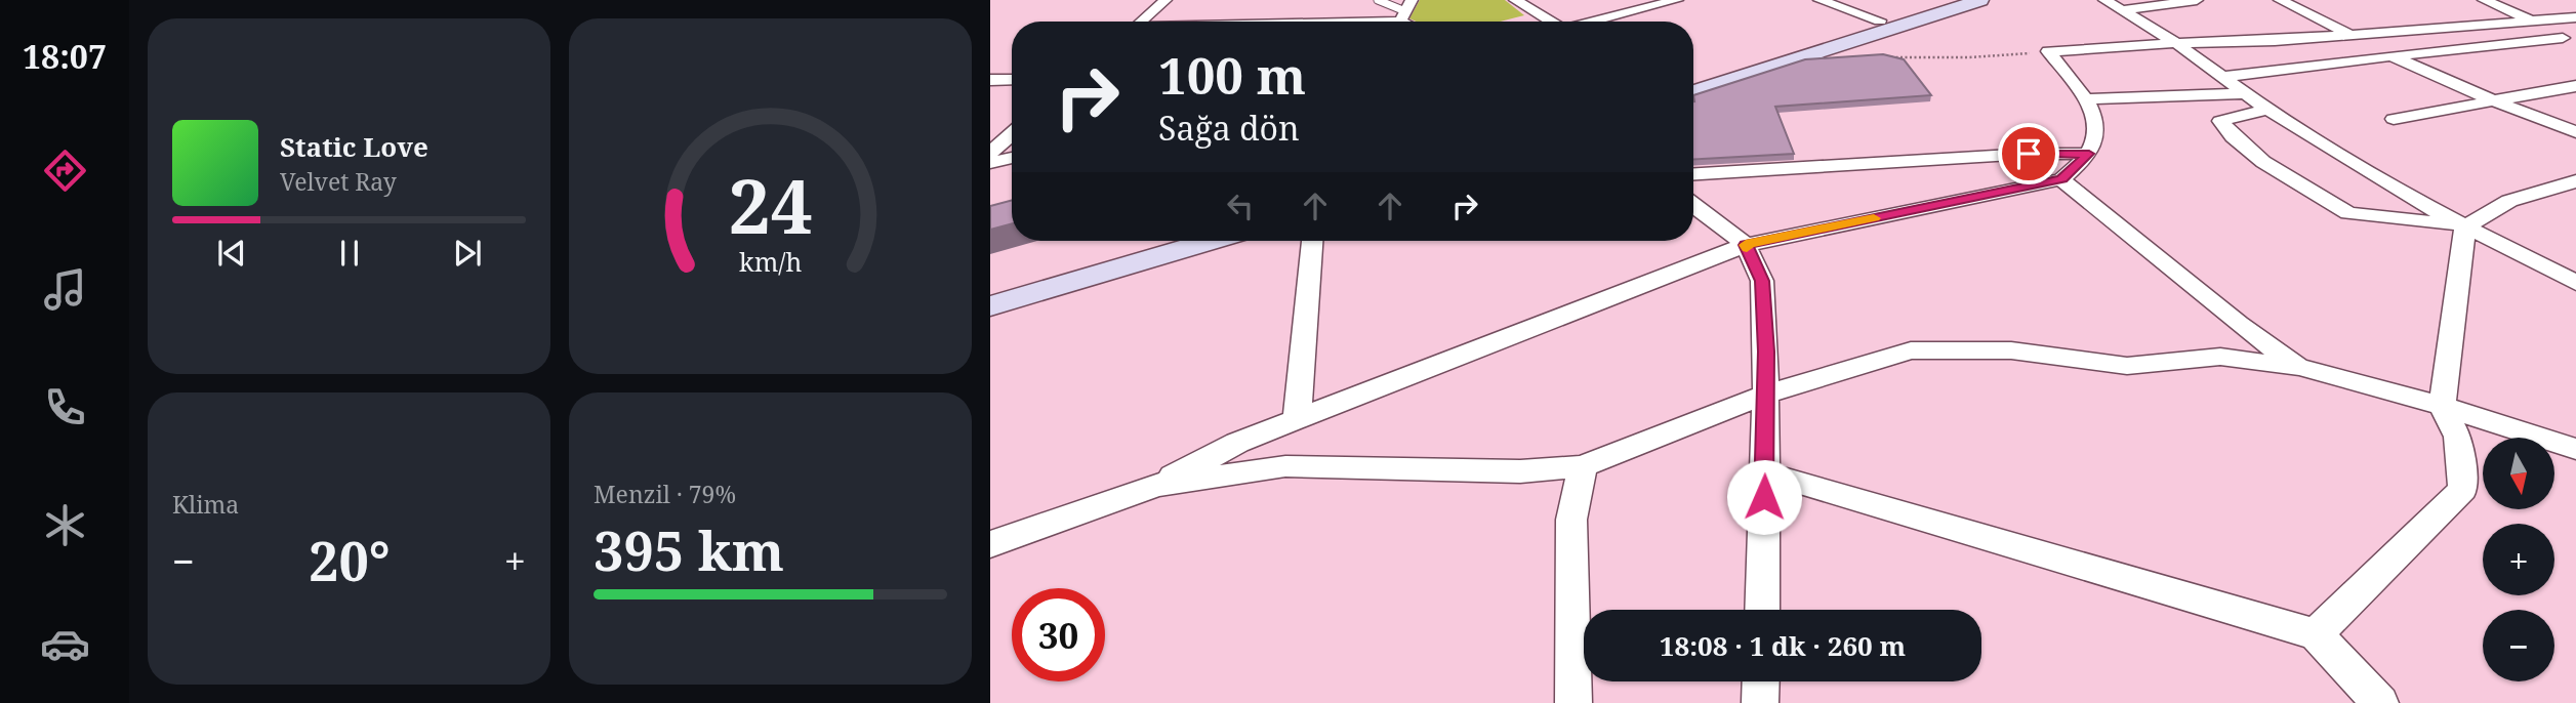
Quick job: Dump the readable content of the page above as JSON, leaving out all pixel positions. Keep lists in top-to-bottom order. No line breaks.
{"north":"bottom","page":{"tabs":"18:07","turn":["100 m","Sağa dön"],"song":["Static Love","Velvet Ray"],"tile":["Klima",["Menzil · 79%","395 km"]],"map_buttons":["+","−"],"heat":["−","20°","+"],"limit":"30","trip":"18:08 · 1 dk · 260 m","gauge":["24","km/h"]}}
